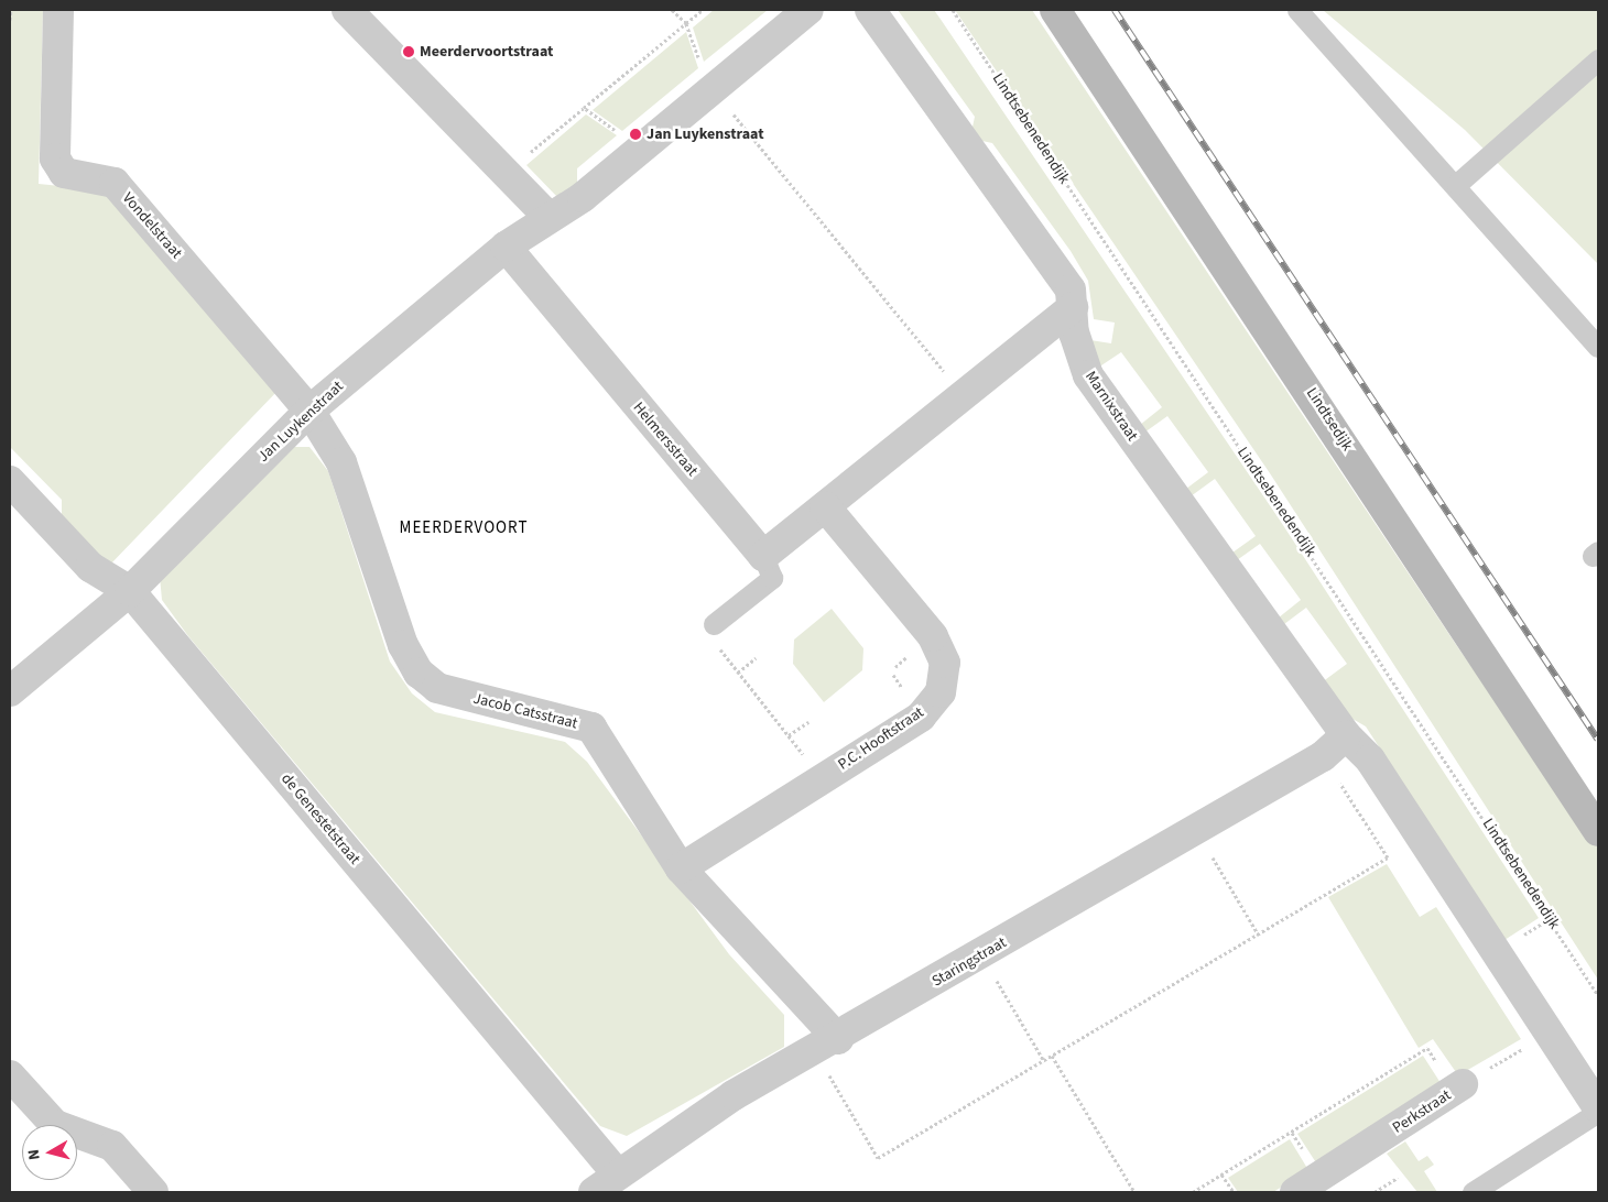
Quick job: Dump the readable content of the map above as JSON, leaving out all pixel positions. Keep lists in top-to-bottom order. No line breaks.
{"streets":{"main road":["Lindtsedijk"],"street":["Vondelstraat","Marnixstraat","Jan Luykenstraat","Helmersstraat","Jacob Catsstraat","P.C. Hooftstraat","de Genestetstraat","Staringstraat","Perkstraat"],"path":["Lindtsebenedendijk"]},"crossings":[["Vondelstraat","Jan Luykenstraat"],["Vondelstraat","Jacob Catsstraat"],["Marnixstraat","Staringstraat"],["Jan Luykenstraat","Helmersstraat"],["Jan Luykenstraat","Jacob Catsstraat"],["Jan Luykenstraat","de Genestetstraat"],["Jacob Catsstraat","P.C. Hooftstraat"],["Jacob Catsstraat","Staringstraat"],["de Genestetstraat","Staringstraat"]],"districts":["MEERDERVOORT"],"places":["Meerdervoortstraat","Jan Luykenstraat"],"north":"left"}
